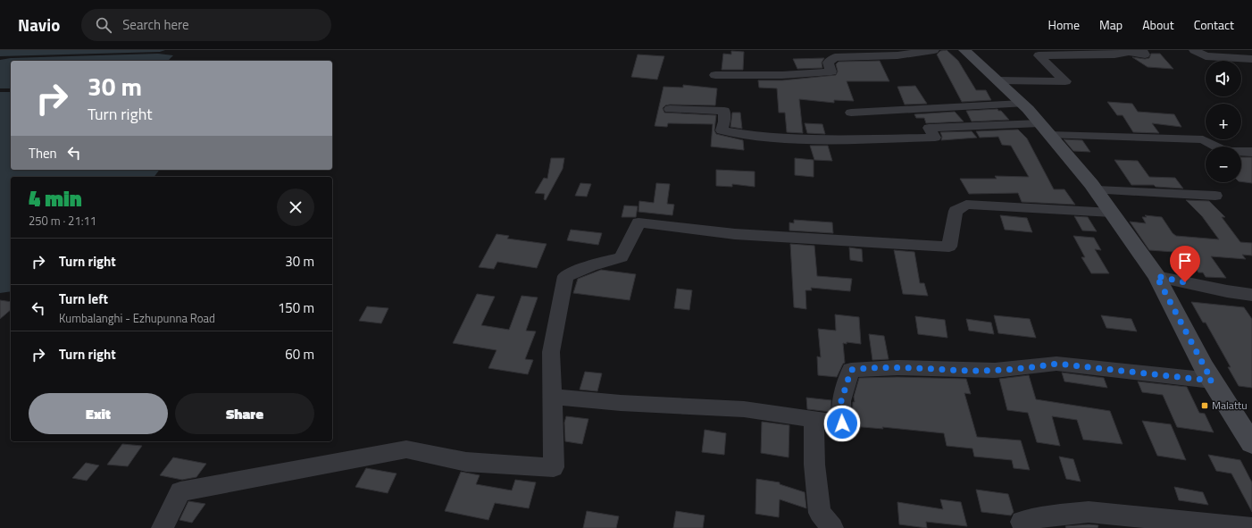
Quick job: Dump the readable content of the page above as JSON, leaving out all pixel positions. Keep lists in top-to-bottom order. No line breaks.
{"places":{"transit":["Malattu"]},"page":{"header":"Navio","search":"Search here","nav":["Home","Map","About","Contact"],"map_buttons":["+","−"],"turn":["30 m","Turn right"],"then":"Then","heading":["4 min","250 m · 21:11"],"list":[{"name":"Turn right","value":"30 m"},{"name":"Turn left","note":"Kumbalanghi - Ezhupunna Road","value":"150 m"},{"name":"Turn right","value":"60 m"}],"buttons":["Exit","Share"]}}
